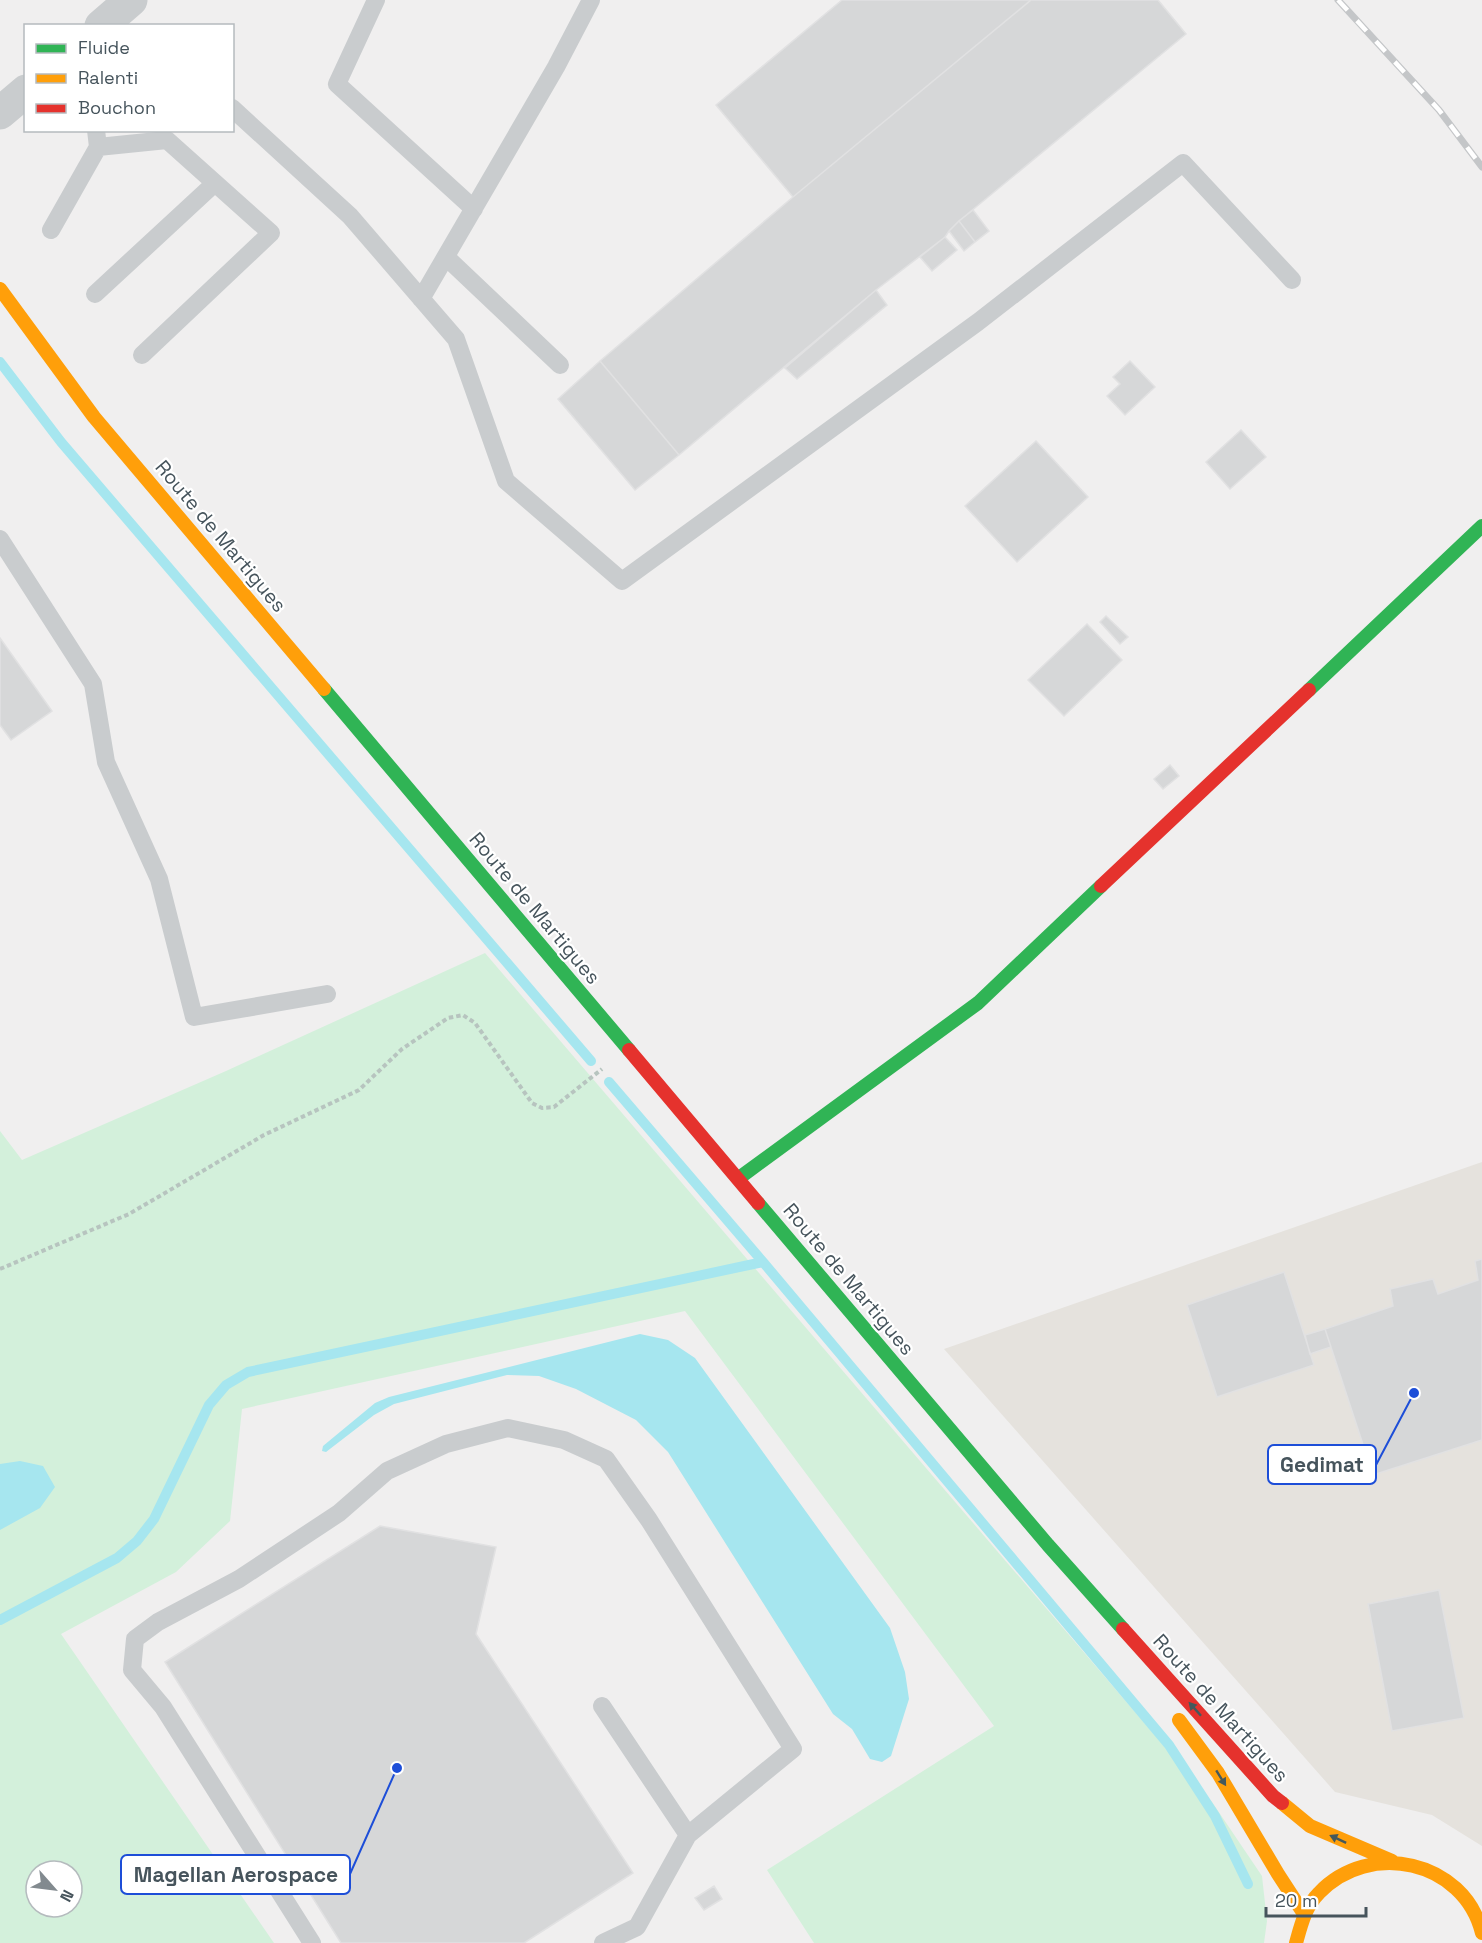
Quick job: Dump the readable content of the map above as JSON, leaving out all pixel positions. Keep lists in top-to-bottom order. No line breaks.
{"streets":{"main road":["Route de Martigues"]},"places":["Gedimat","Magellan Aerospace"],"legend":["Fluide","Ralenti","Bouchon"],"scale_bar":"20 m","north":"bottom right"}
